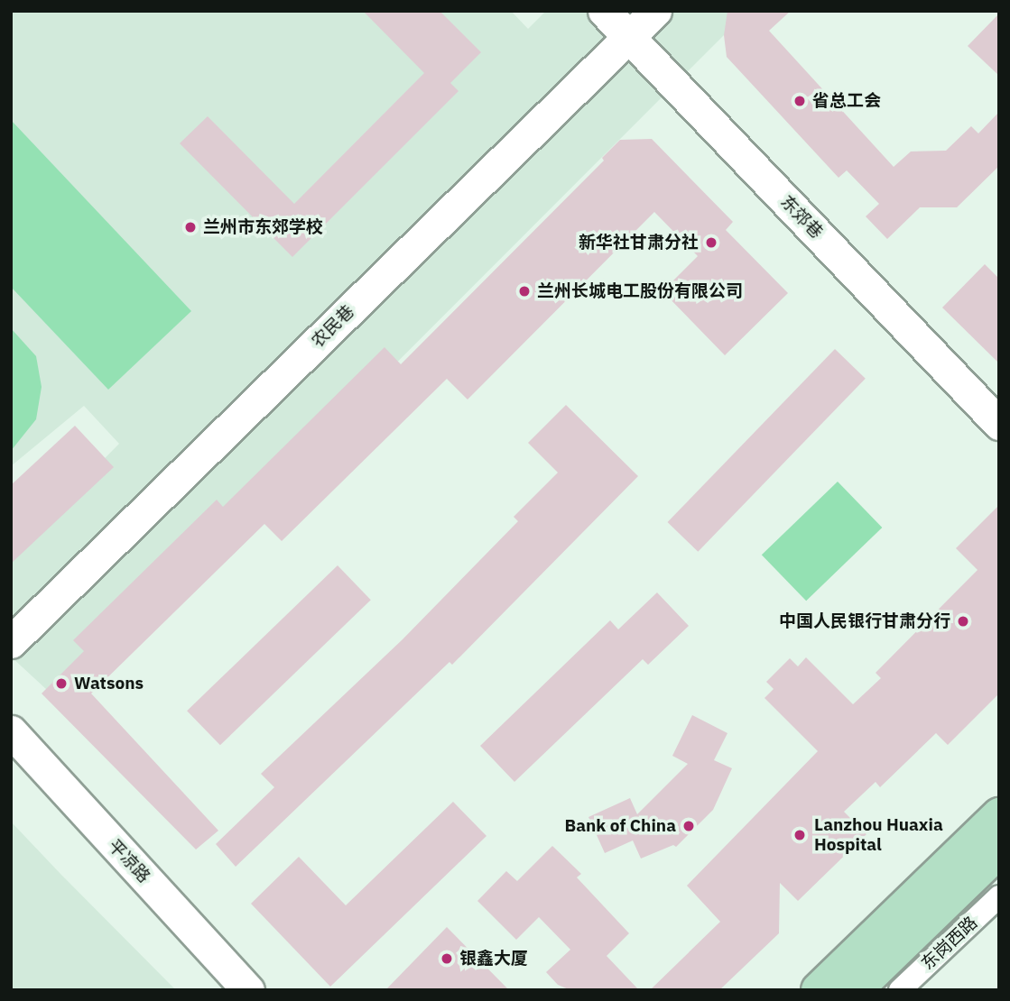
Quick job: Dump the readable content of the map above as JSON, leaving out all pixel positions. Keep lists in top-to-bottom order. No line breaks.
{"streets":{"street":["东郊巷","农民巷","平凉路","东岗西路"]},"crossings":[["东郊巷","农民巷"]],"places":["省总工会","兰州市东郊学校","新华社甘肃分社","兰州长城电工股份有限公司","中国人民银行甘肃分行","Watsons","Bank of China","Lanzhou Huaxia Hospital","银鑫大厦"]}
